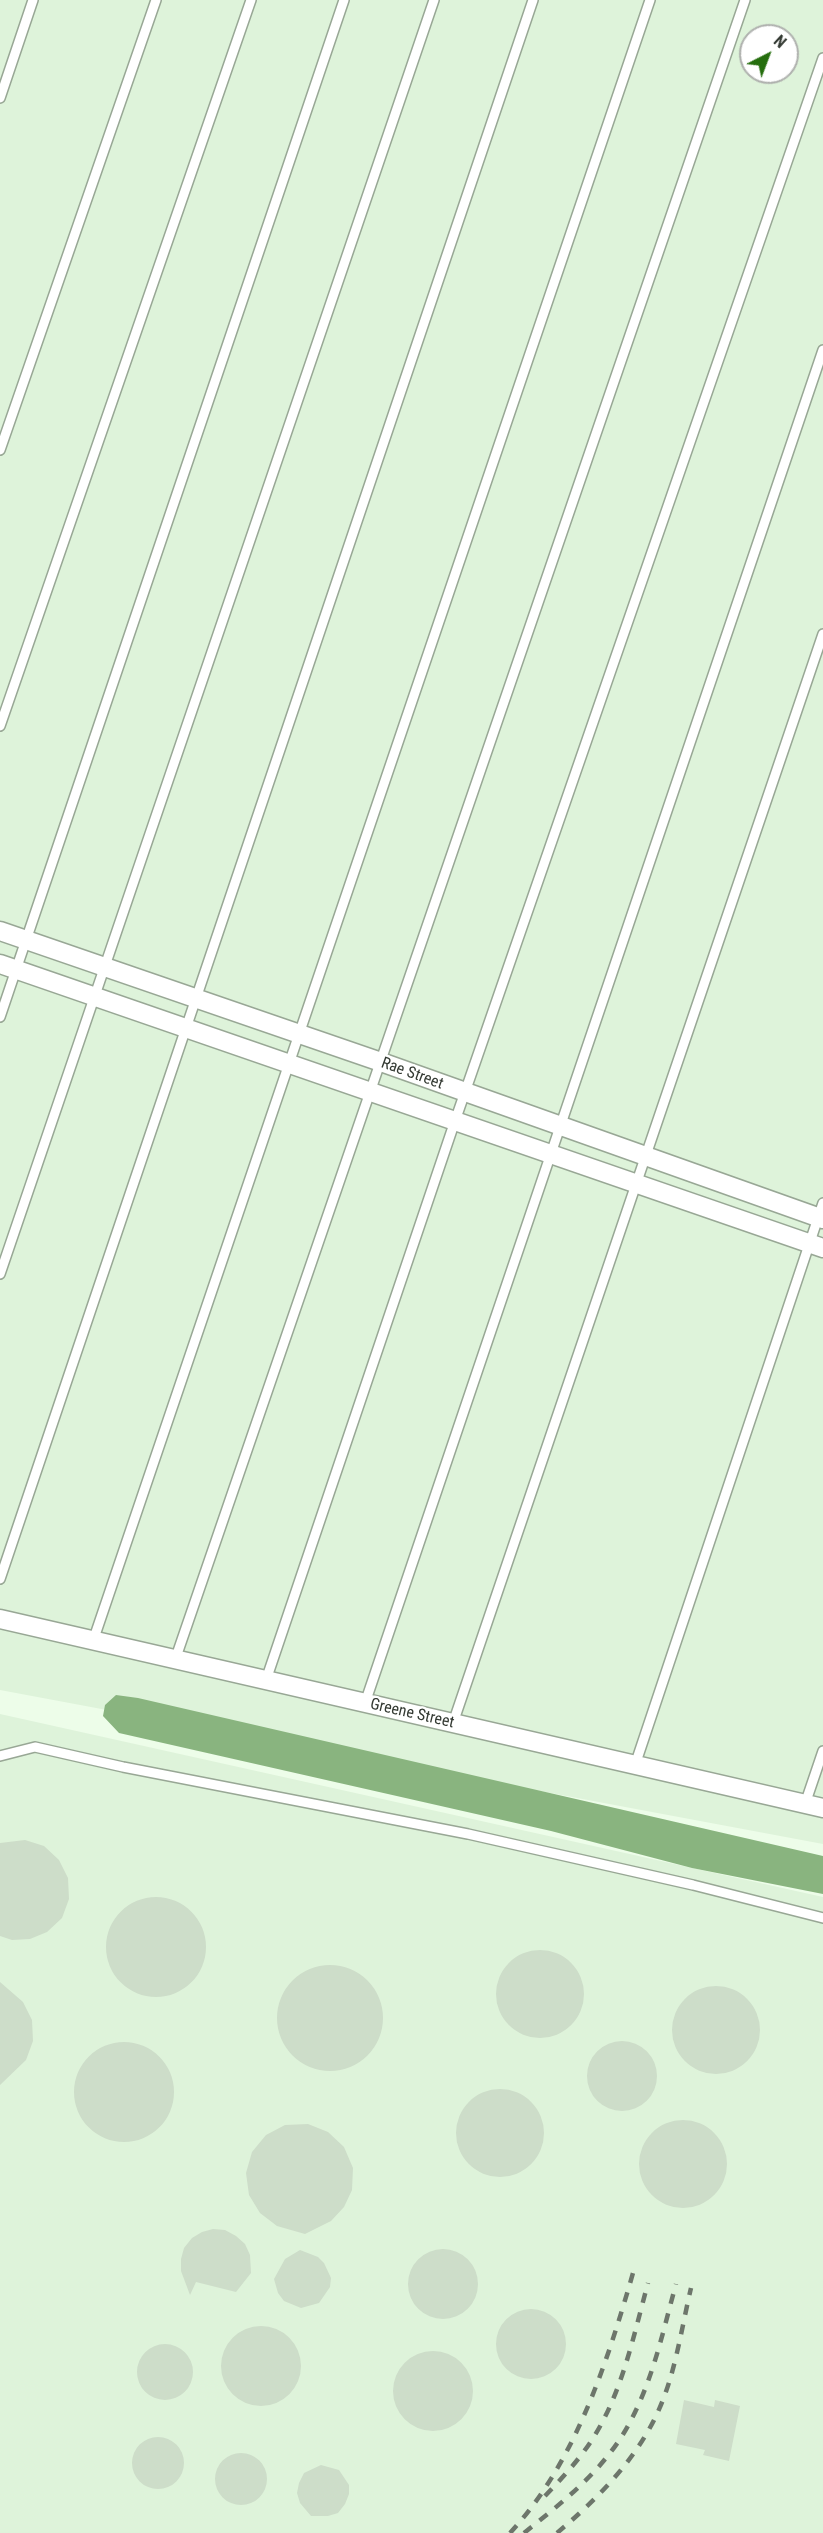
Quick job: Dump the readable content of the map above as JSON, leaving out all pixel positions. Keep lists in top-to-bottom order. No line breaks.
{"streets":{"street":["Rae Street","Greene Street"]},"north":"top right"}
